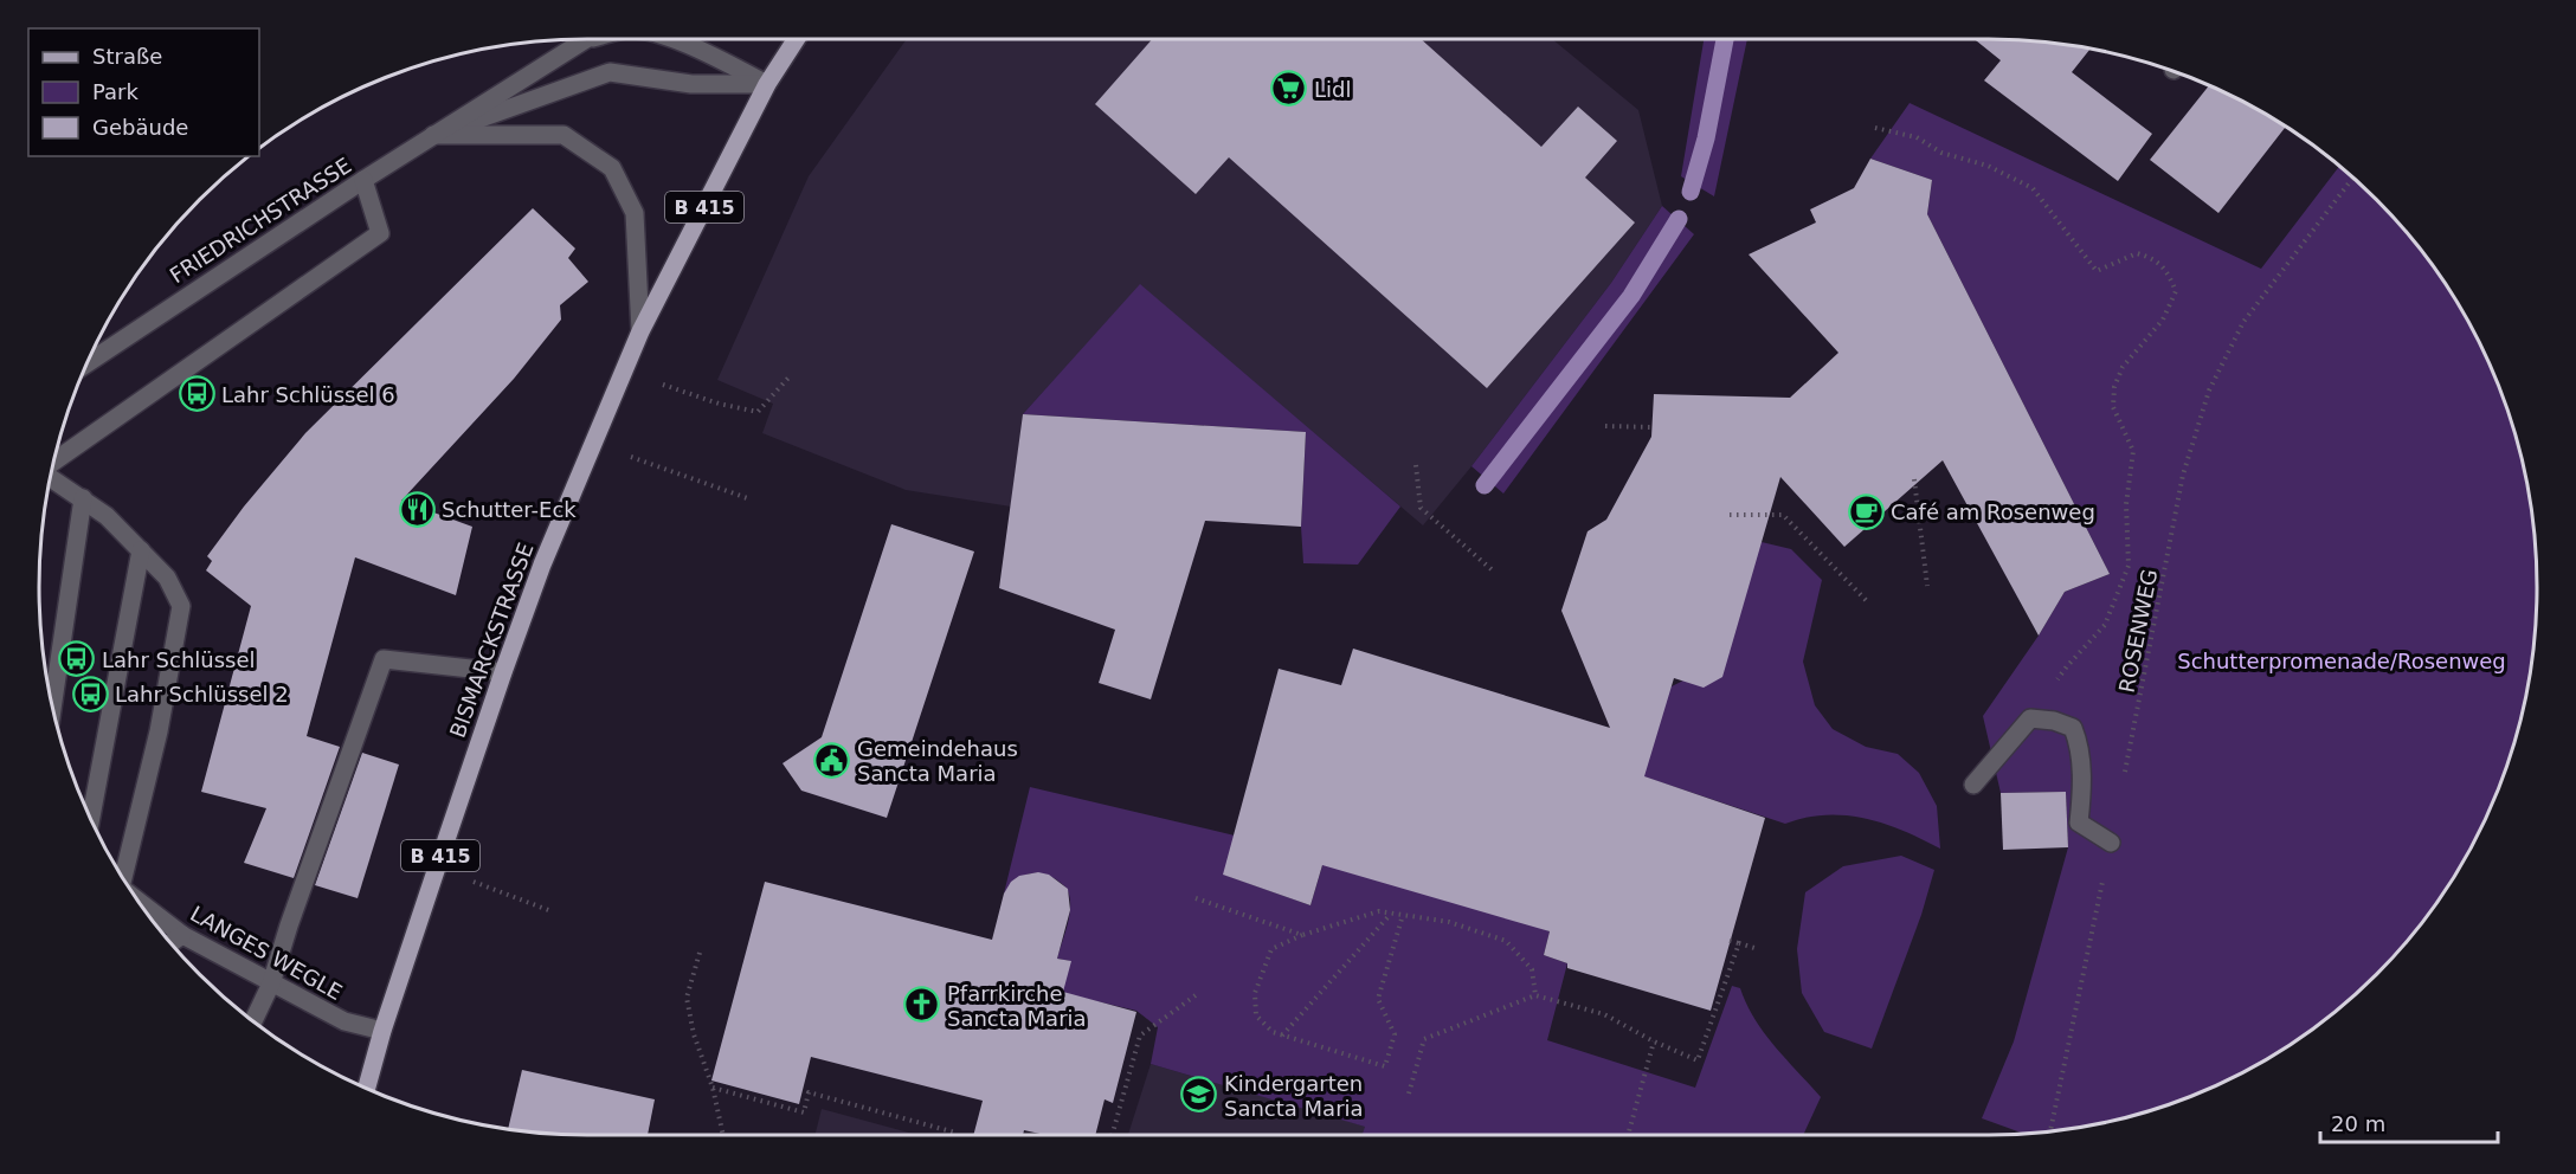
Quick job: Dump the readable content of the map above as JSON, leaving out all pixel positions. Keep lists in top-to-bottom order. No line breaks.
{"streets":{"main road":["B 415","BISMARCKSTRASSE"],"street":["FRIEDRICHSTRASSE","LANGES WEGLE"],"path":["ROSENWEG"]},"crossings":[["FRIEDRICHSTRASSE","BISMARCKSTRASSE"],["BISMARCKSTRASSE","LANGES WEGLE"]],"parks":["Schutterpromenade/Rosenweg"],"places":{"supermarket":["Lidl"],"bus stop":["Lahr Schlüssel 6","Lahr Schlüssel","Lahr Schlüssel 2"],"restaurant":["Schutter-Eck"],"cafe":["Café am Rosenweg"],"public building":["Gemeindehaus Sancta Maria"],"church":["Pfarrkirche Sancta Maria"],"school or university":["Kindergarten Sancta Maria"]},"legend":["Straße","Park","Gebäude"],"scale_bar":"20 m"}
